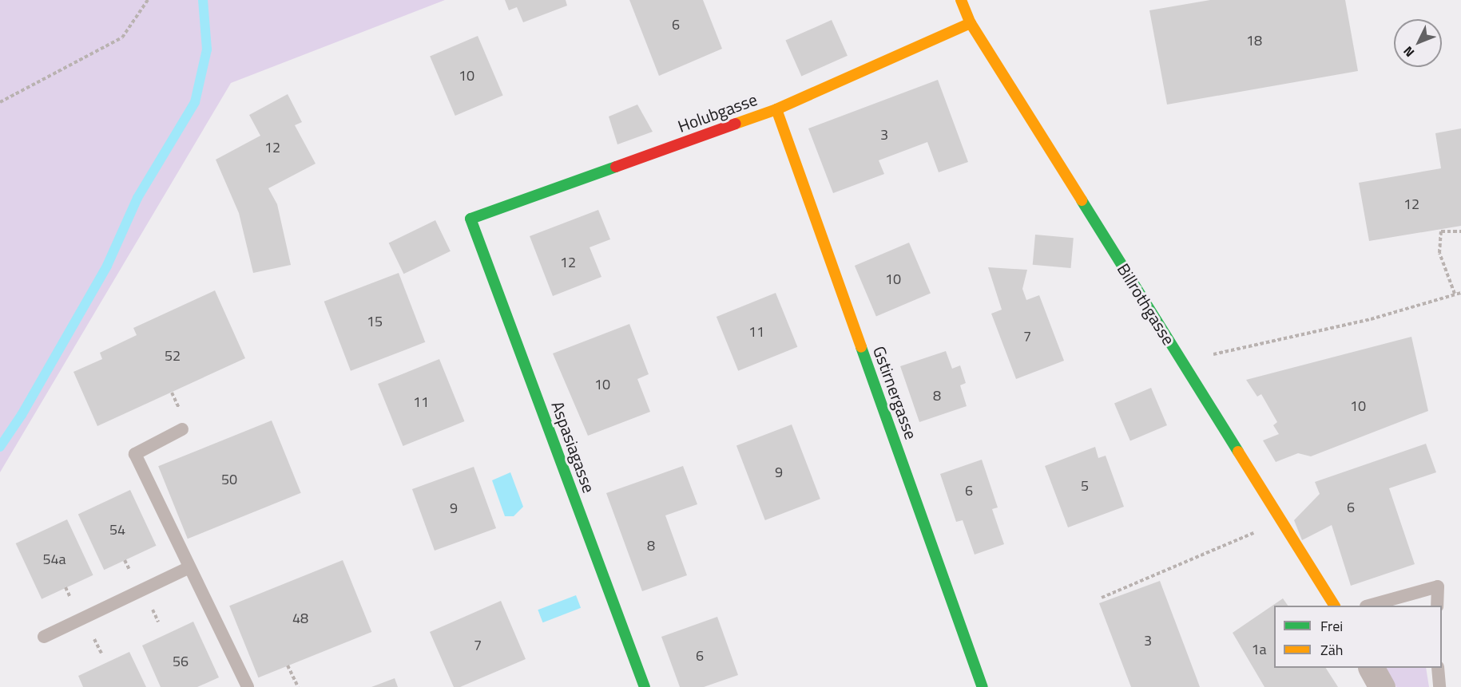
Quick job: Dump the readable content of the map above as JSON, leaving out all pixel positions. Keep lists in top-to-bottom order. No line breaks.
{"streets":{"street":["Holubgasse","Billrothgasse","Gstirnergasse","Aspasiagasse"]},"crossings":[["Holubgasse","Billrothgasse"],["Holubgasse","Gstirnergasse"],["Holubgasse","Aspasiagasse"]],"house_numbers":["6","18","10","3","12","12","12","10","15","11","7","52","10","8","11","10","9","50","5","6","6","9","54","8","54a","48","3","7","1a","6","56"],"legend":["Frei","Zäh"],"north":"bottom left"}
